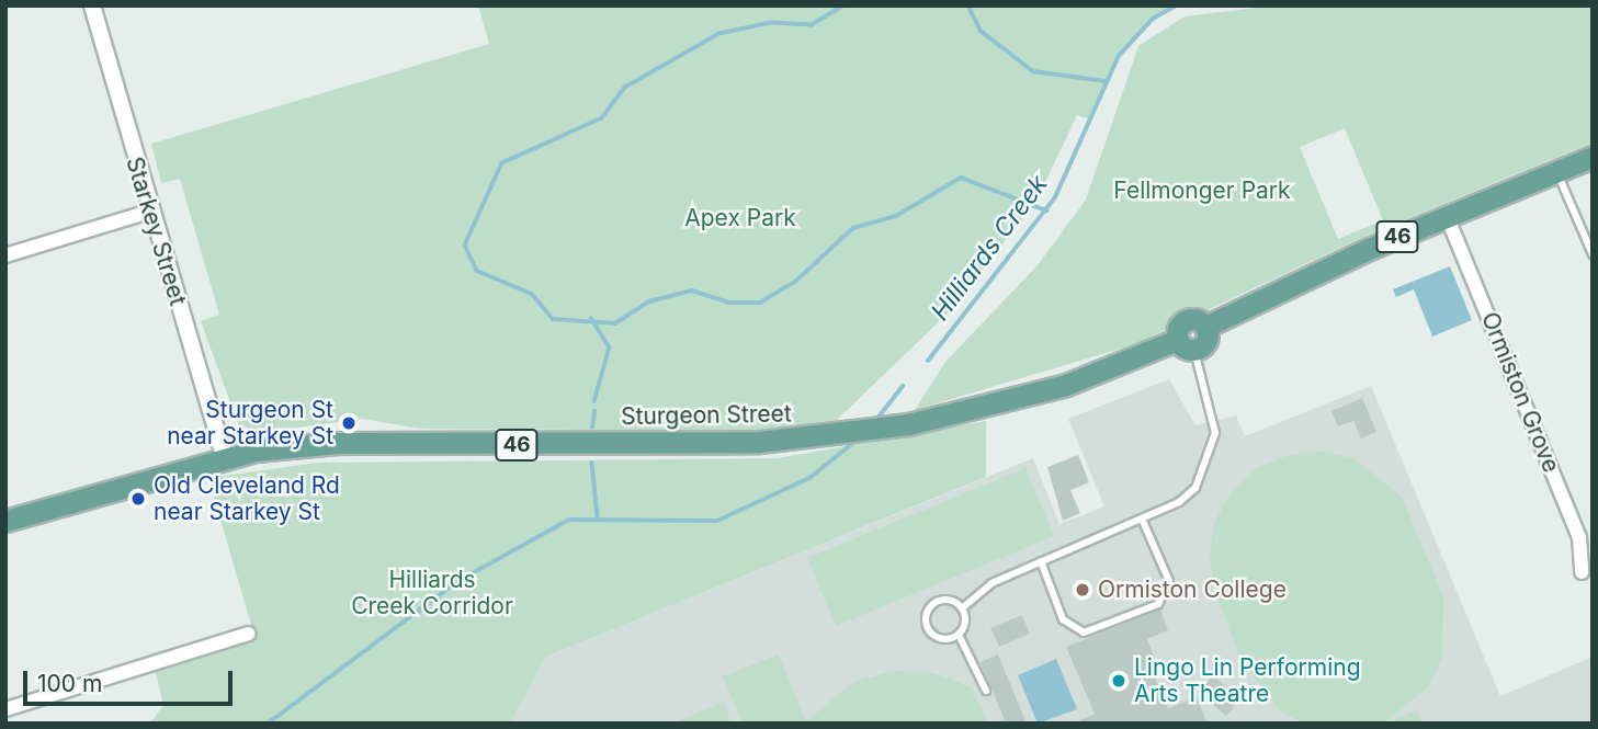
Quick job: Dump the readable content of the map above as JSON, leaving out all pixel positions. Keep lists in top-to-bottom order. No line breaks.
{"streets":{"main road":["46","Sturgeon Street"],"street":["Starkey Street","Ormiston Grove"]},"crossings":[["Starkey Street","46"],["Starkey Street","Sturgeon Street"],["46","Ormiston Grove"],["46","Sturgeon Street"]],"water":["Hilliards Creek"],"parks":["Fellmonger Park","Apex Park","Hilliards Creek Corridor"],"places":["Sturgeon St near Starkey St","Old Cleveland Rd near Starkey St","Ormiston College","Lingo Lin Performing Arts Theatre"],"scale_bar":"100 m"}
